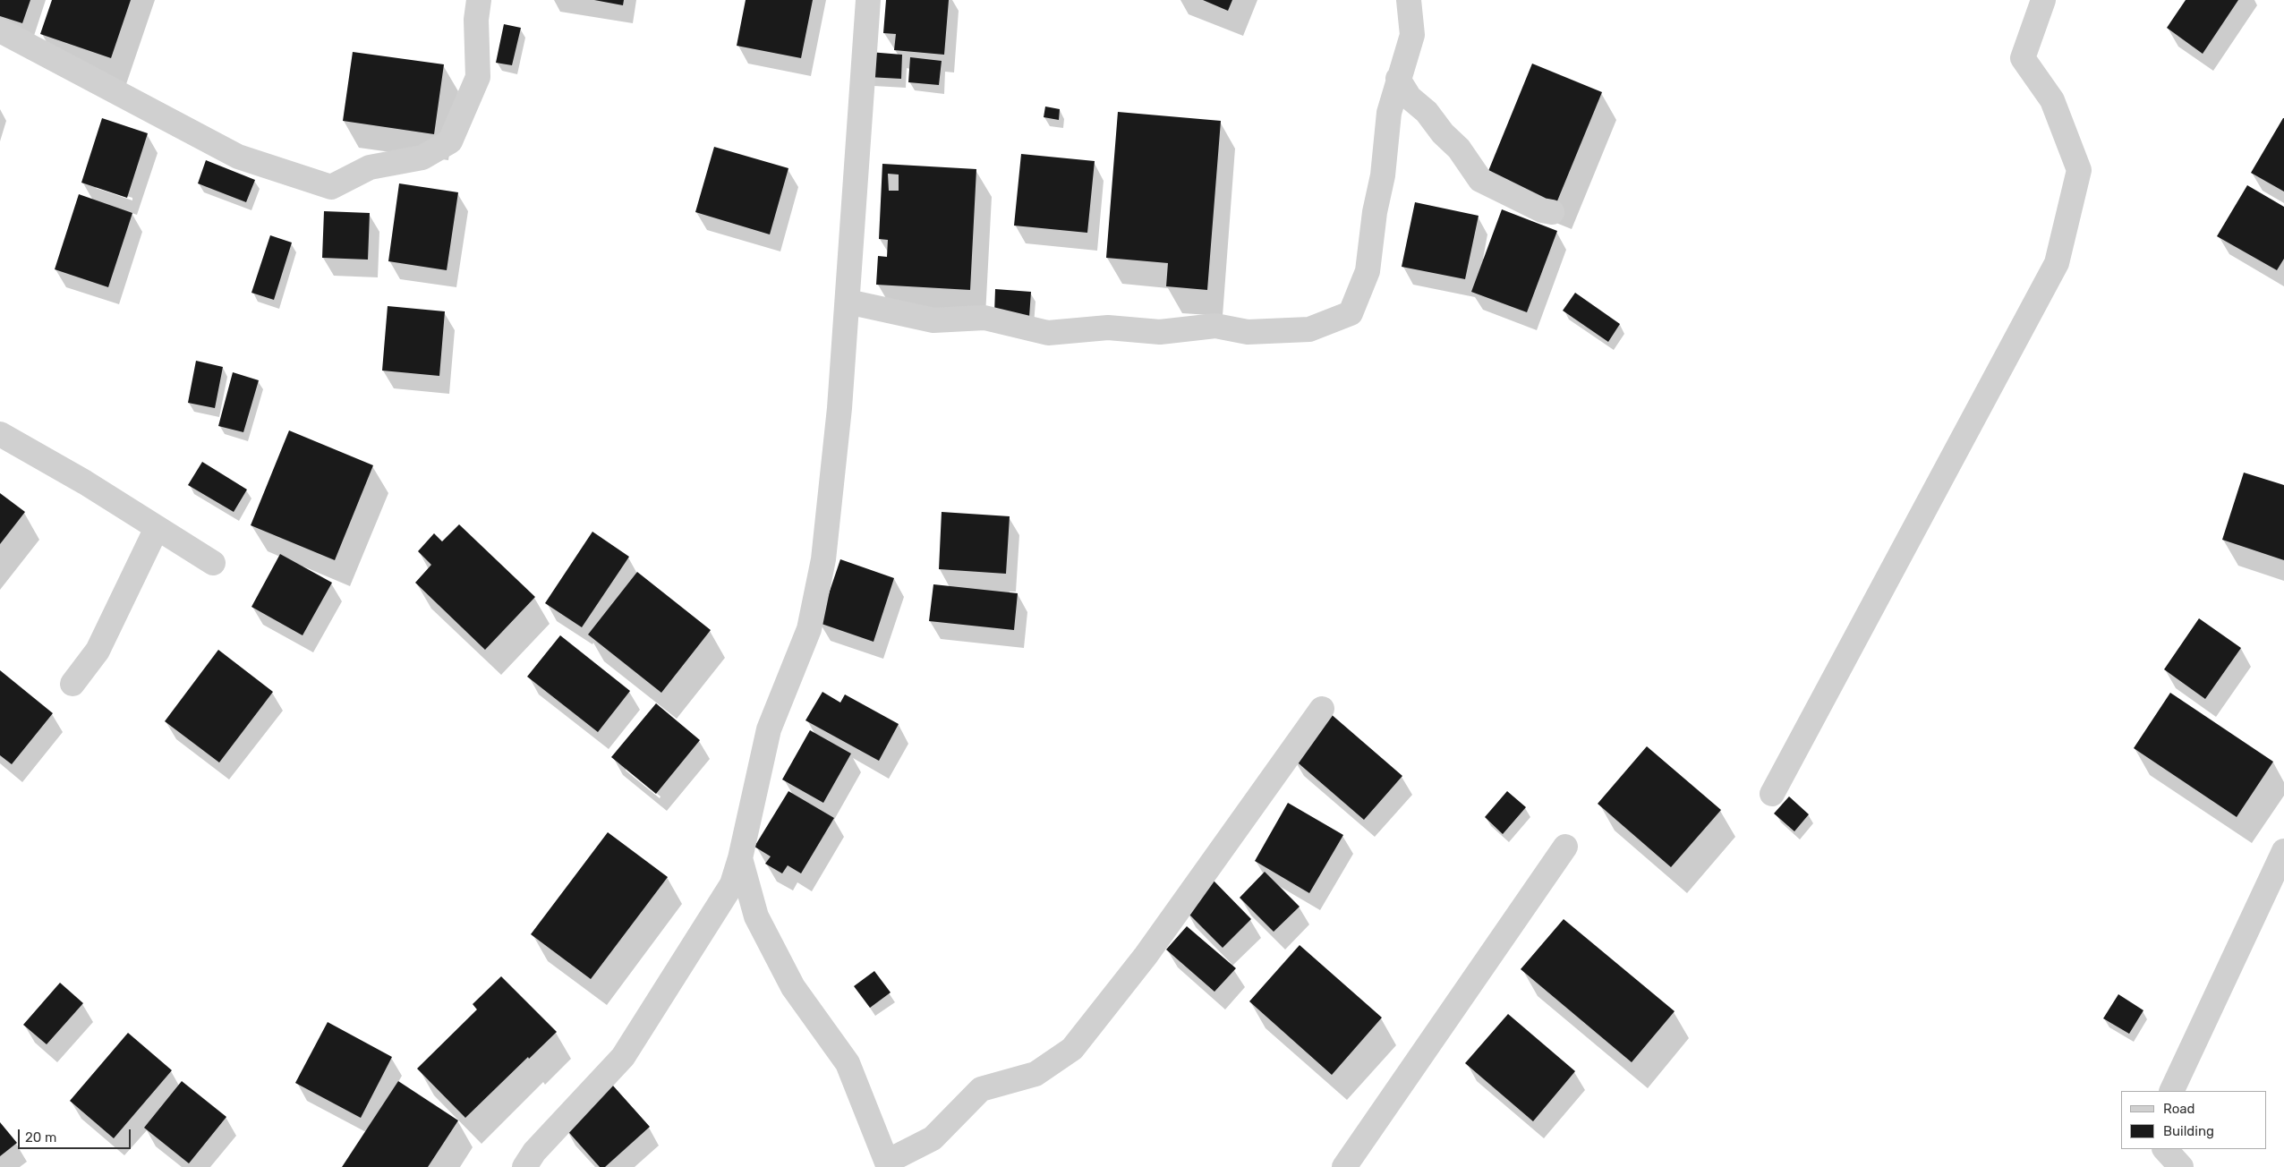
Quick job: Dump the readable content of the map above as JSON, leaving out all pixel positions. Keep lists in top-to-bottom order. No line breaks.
{"legend":["Road","Building"],"scale_bar":"20 m"}
